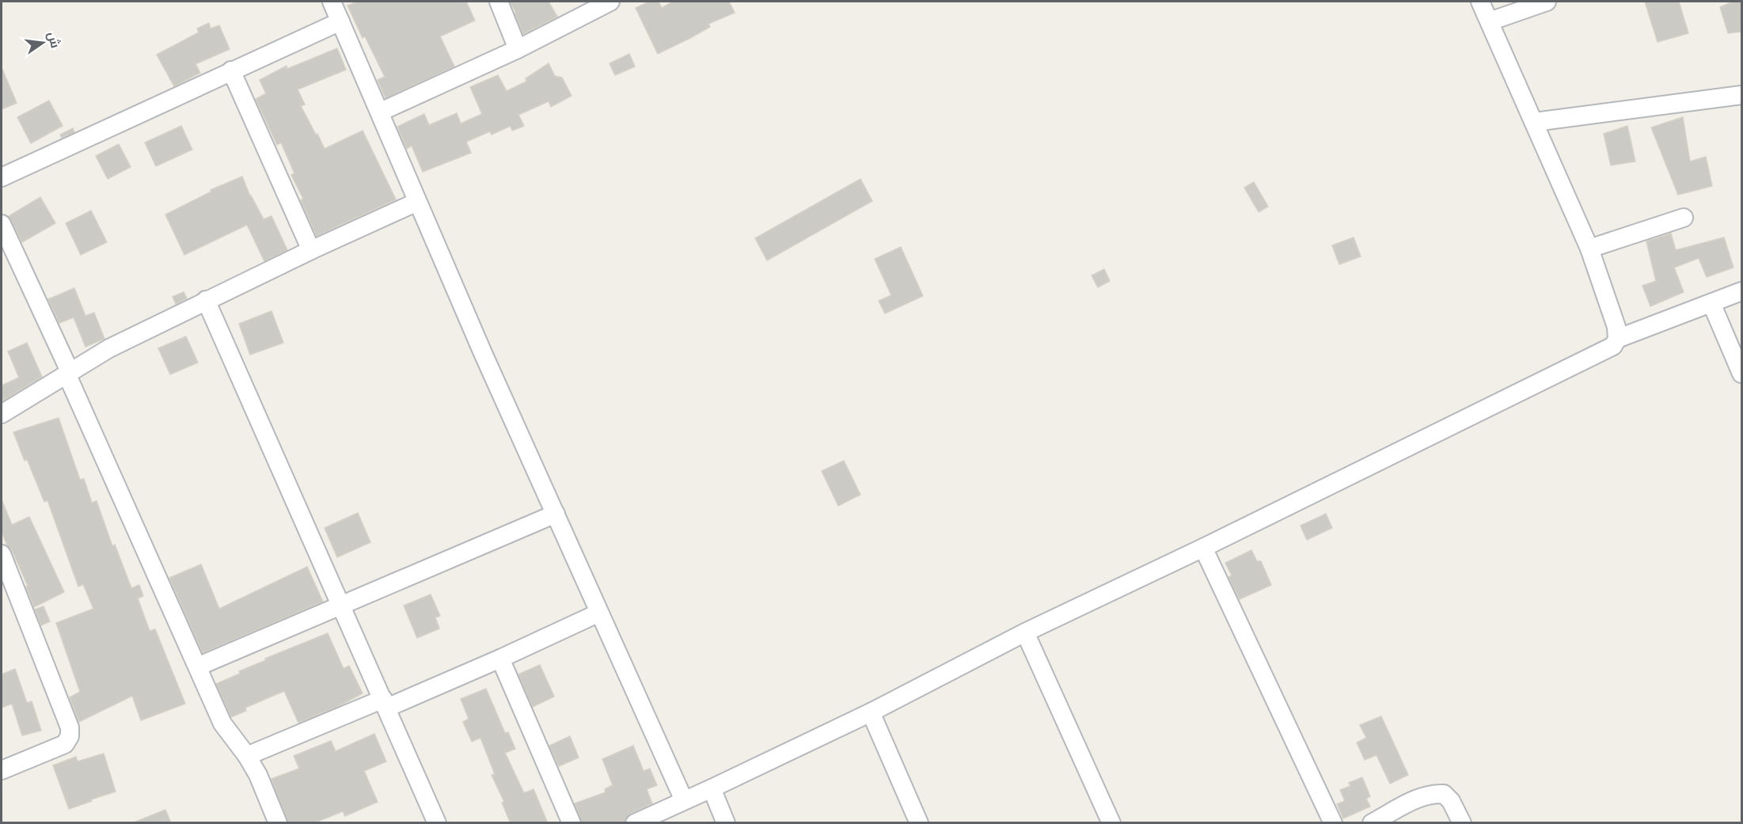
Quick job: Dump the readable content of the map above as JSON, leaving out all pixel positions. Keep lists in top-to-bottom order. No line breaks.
{"north":"right"}
